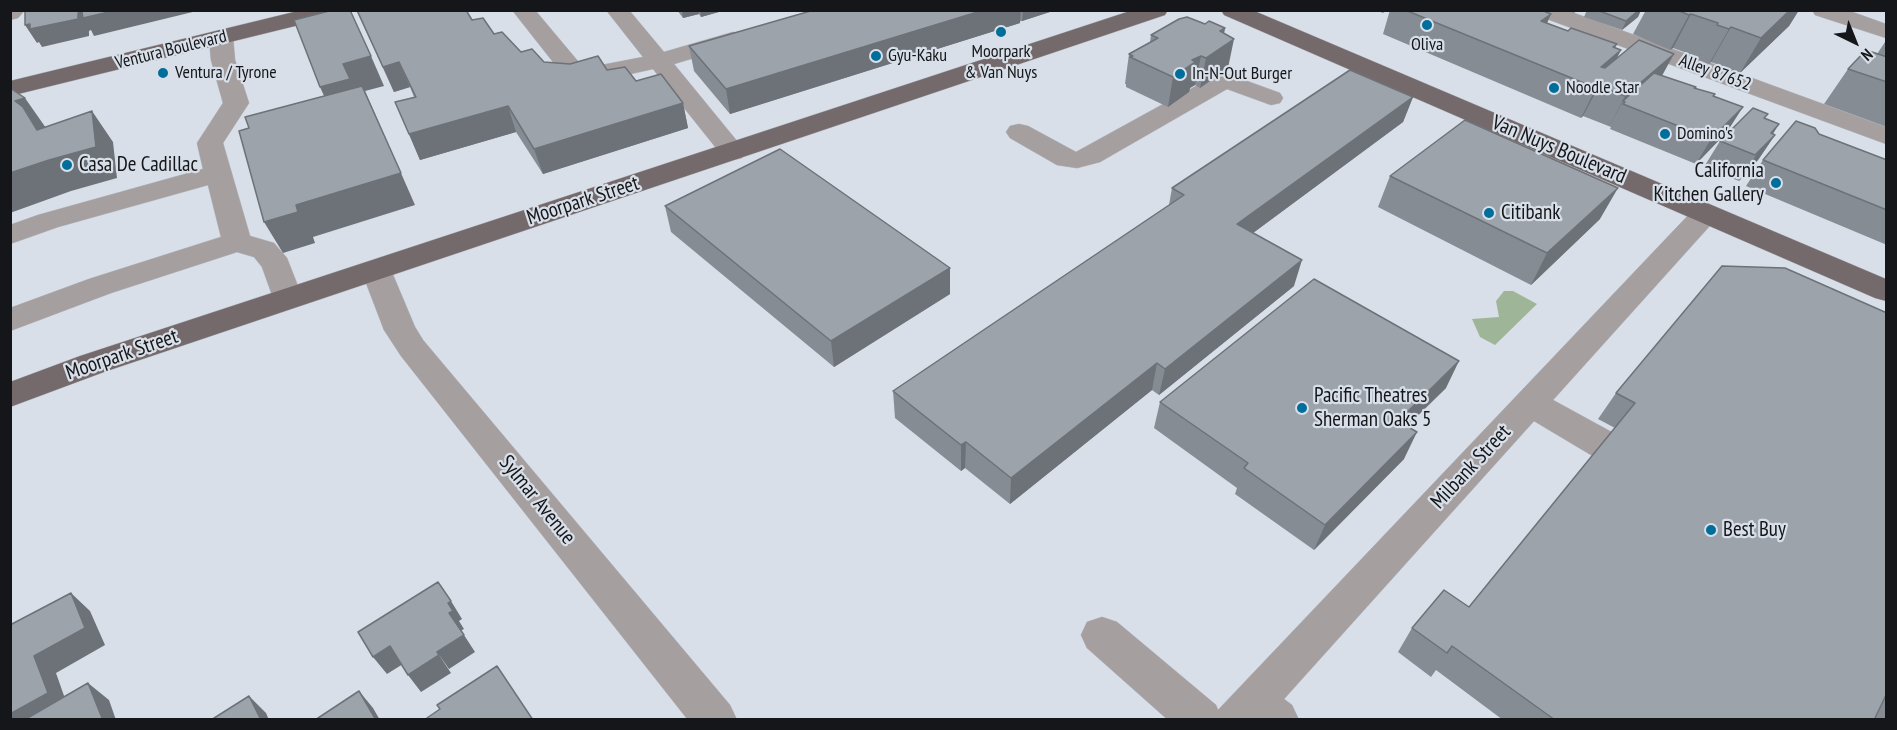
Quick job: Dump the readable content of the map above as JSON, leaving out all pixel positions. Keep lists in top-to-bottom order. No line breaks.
{"streets":{"main road":["Ventura Boulevard","Van Nuys Boulevard","Moorpark Street"],"street":["Alley 87652","Milbank Street","Sylmar Avenue"]},"crossings":[["Van Nuys Boulevard","Milbank Street"],["Moorpark Street","Sylmar Avenue"]],"places":["Oliva","Moorpark & Van Nuys","Gyu-Kaku","Ventura / Tyrone","In-N-Out Burger","Noodle Star","Domino's","Casa De Cadillac","California Kitchen Gallery","Citibank","Pacific Theatres Sherman Oaks 5","Best Buy"],"north":"bottom right"}
